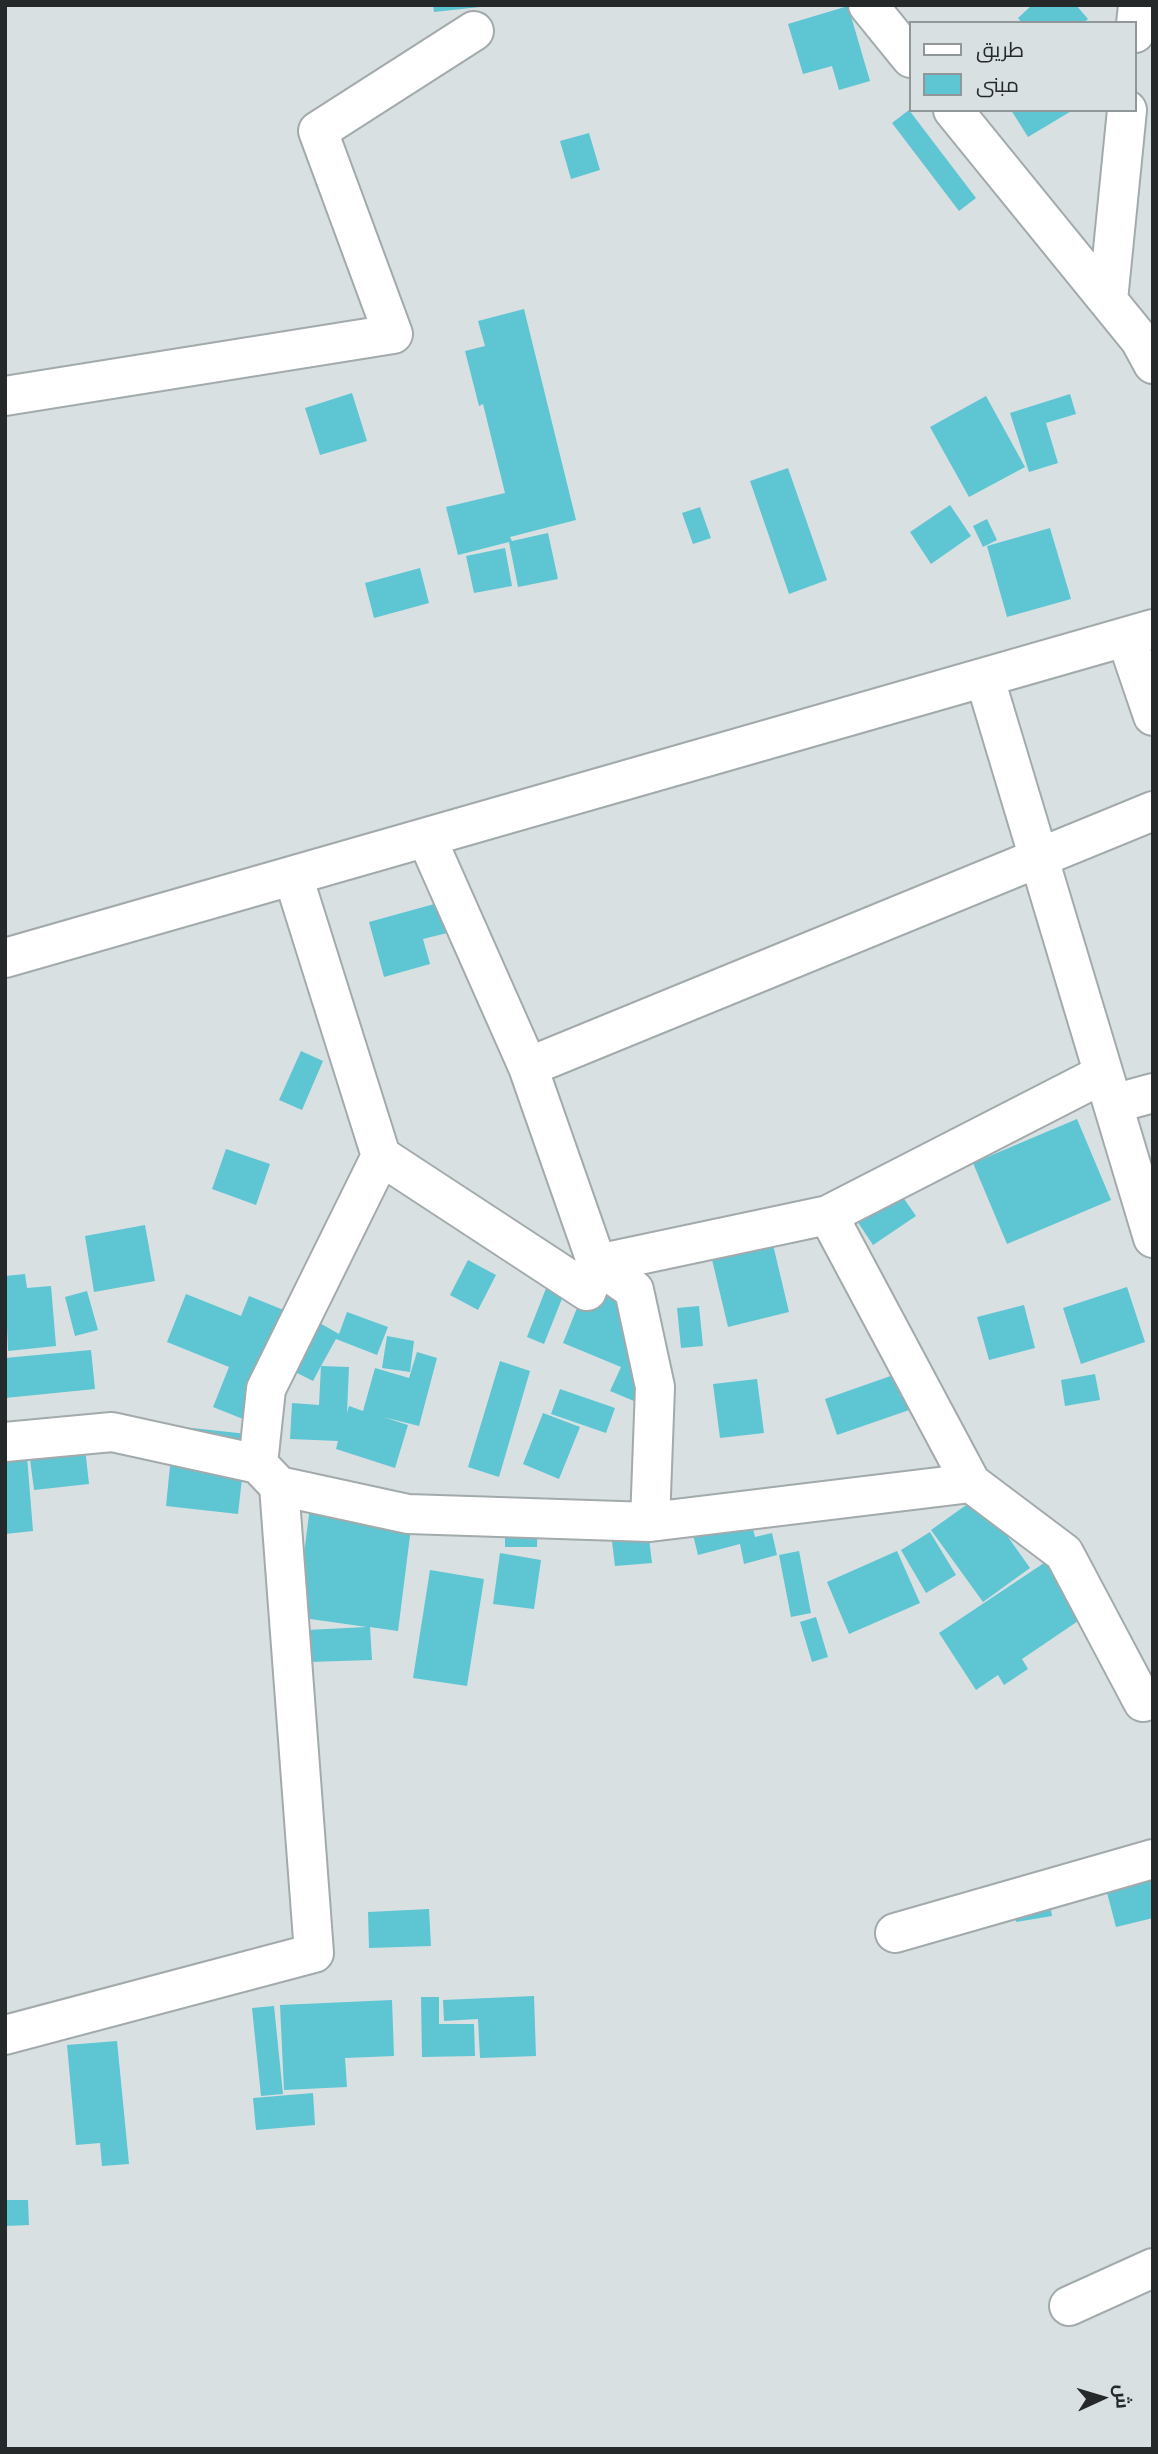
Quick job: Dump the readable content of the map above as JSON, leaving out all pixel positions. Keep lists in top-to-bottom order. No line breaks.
{"legend":["طريق","مبنى"],"north":"right"}
